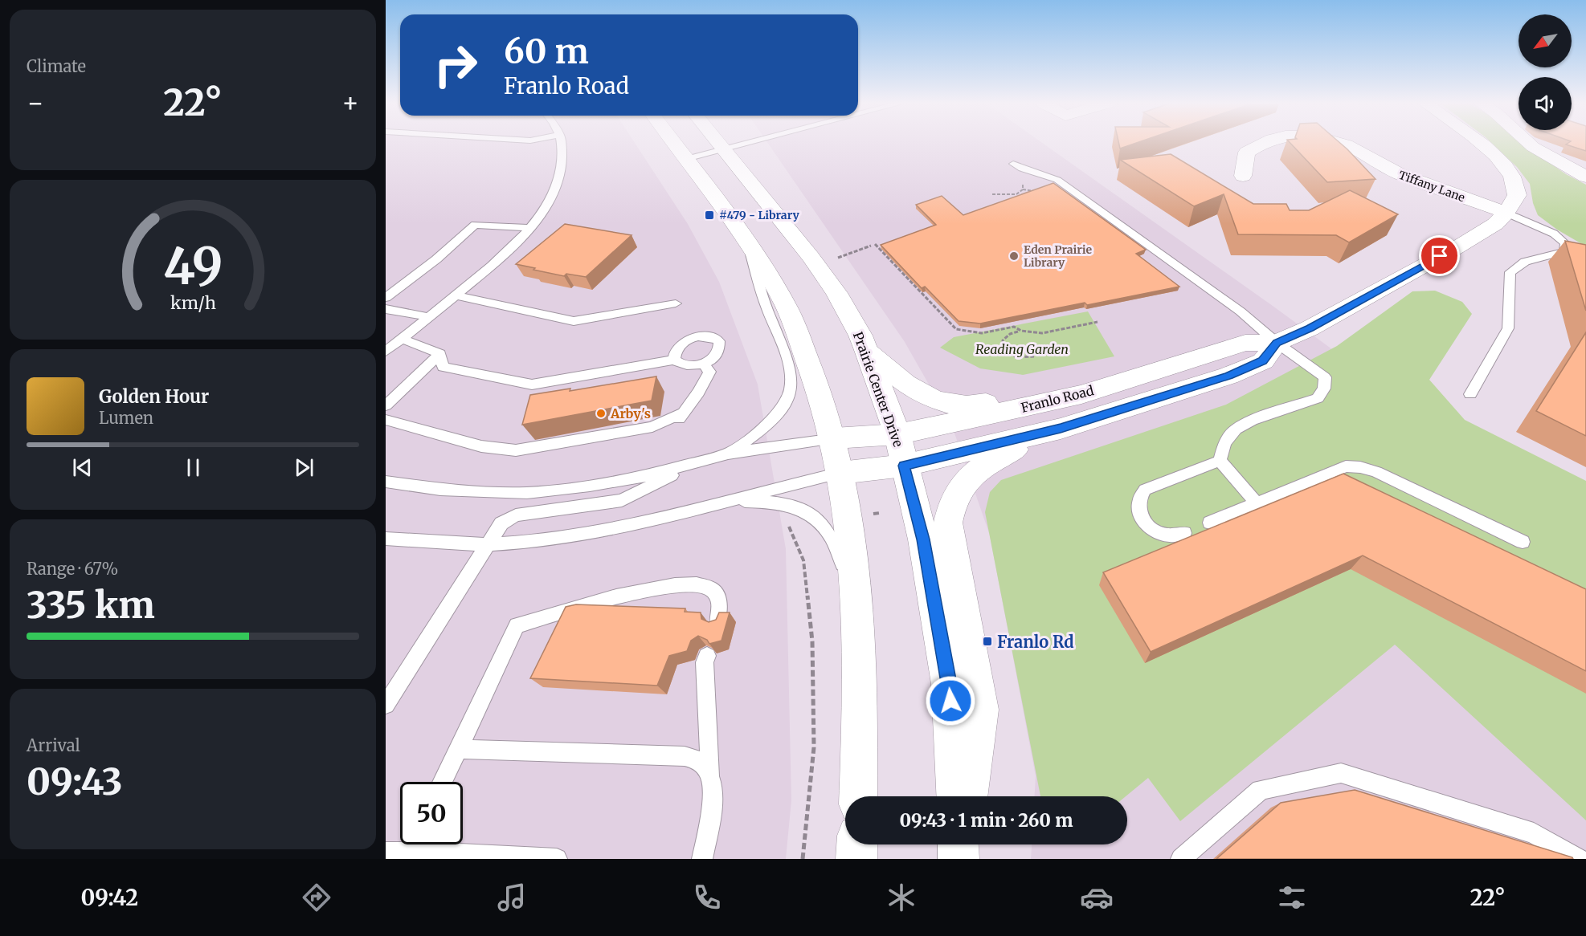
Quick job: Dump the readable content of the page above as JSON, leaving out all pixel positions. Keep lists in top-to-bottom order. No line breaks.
{"streets":{"street":["Tiffany Lane","Prairie Center Drive","Franlo Road"]},"crossings":[["Tiffany Lane","Franlo Road"],["Prairie Center Drive","Franlo Road"]],"parks":["Reading Garden"],"places":{"transit":["#479 - Library","Franlo Rd"],"other":["Eden Prairie Library","Arby's"]},"north":"bottom left","page":{"tile":["Climate",["Range · 67%","335 km"],["Arrival","09:43"]],"turn":["60 m","Franlo Road"],"heat":["−","22°","+"],"song":["Golden Hour","Lumen"],"limit":"50","trip":"09:43 · 1 min · 260 m","tabs":["09:42","22°"],"gauge":["49","km/h"]}}
